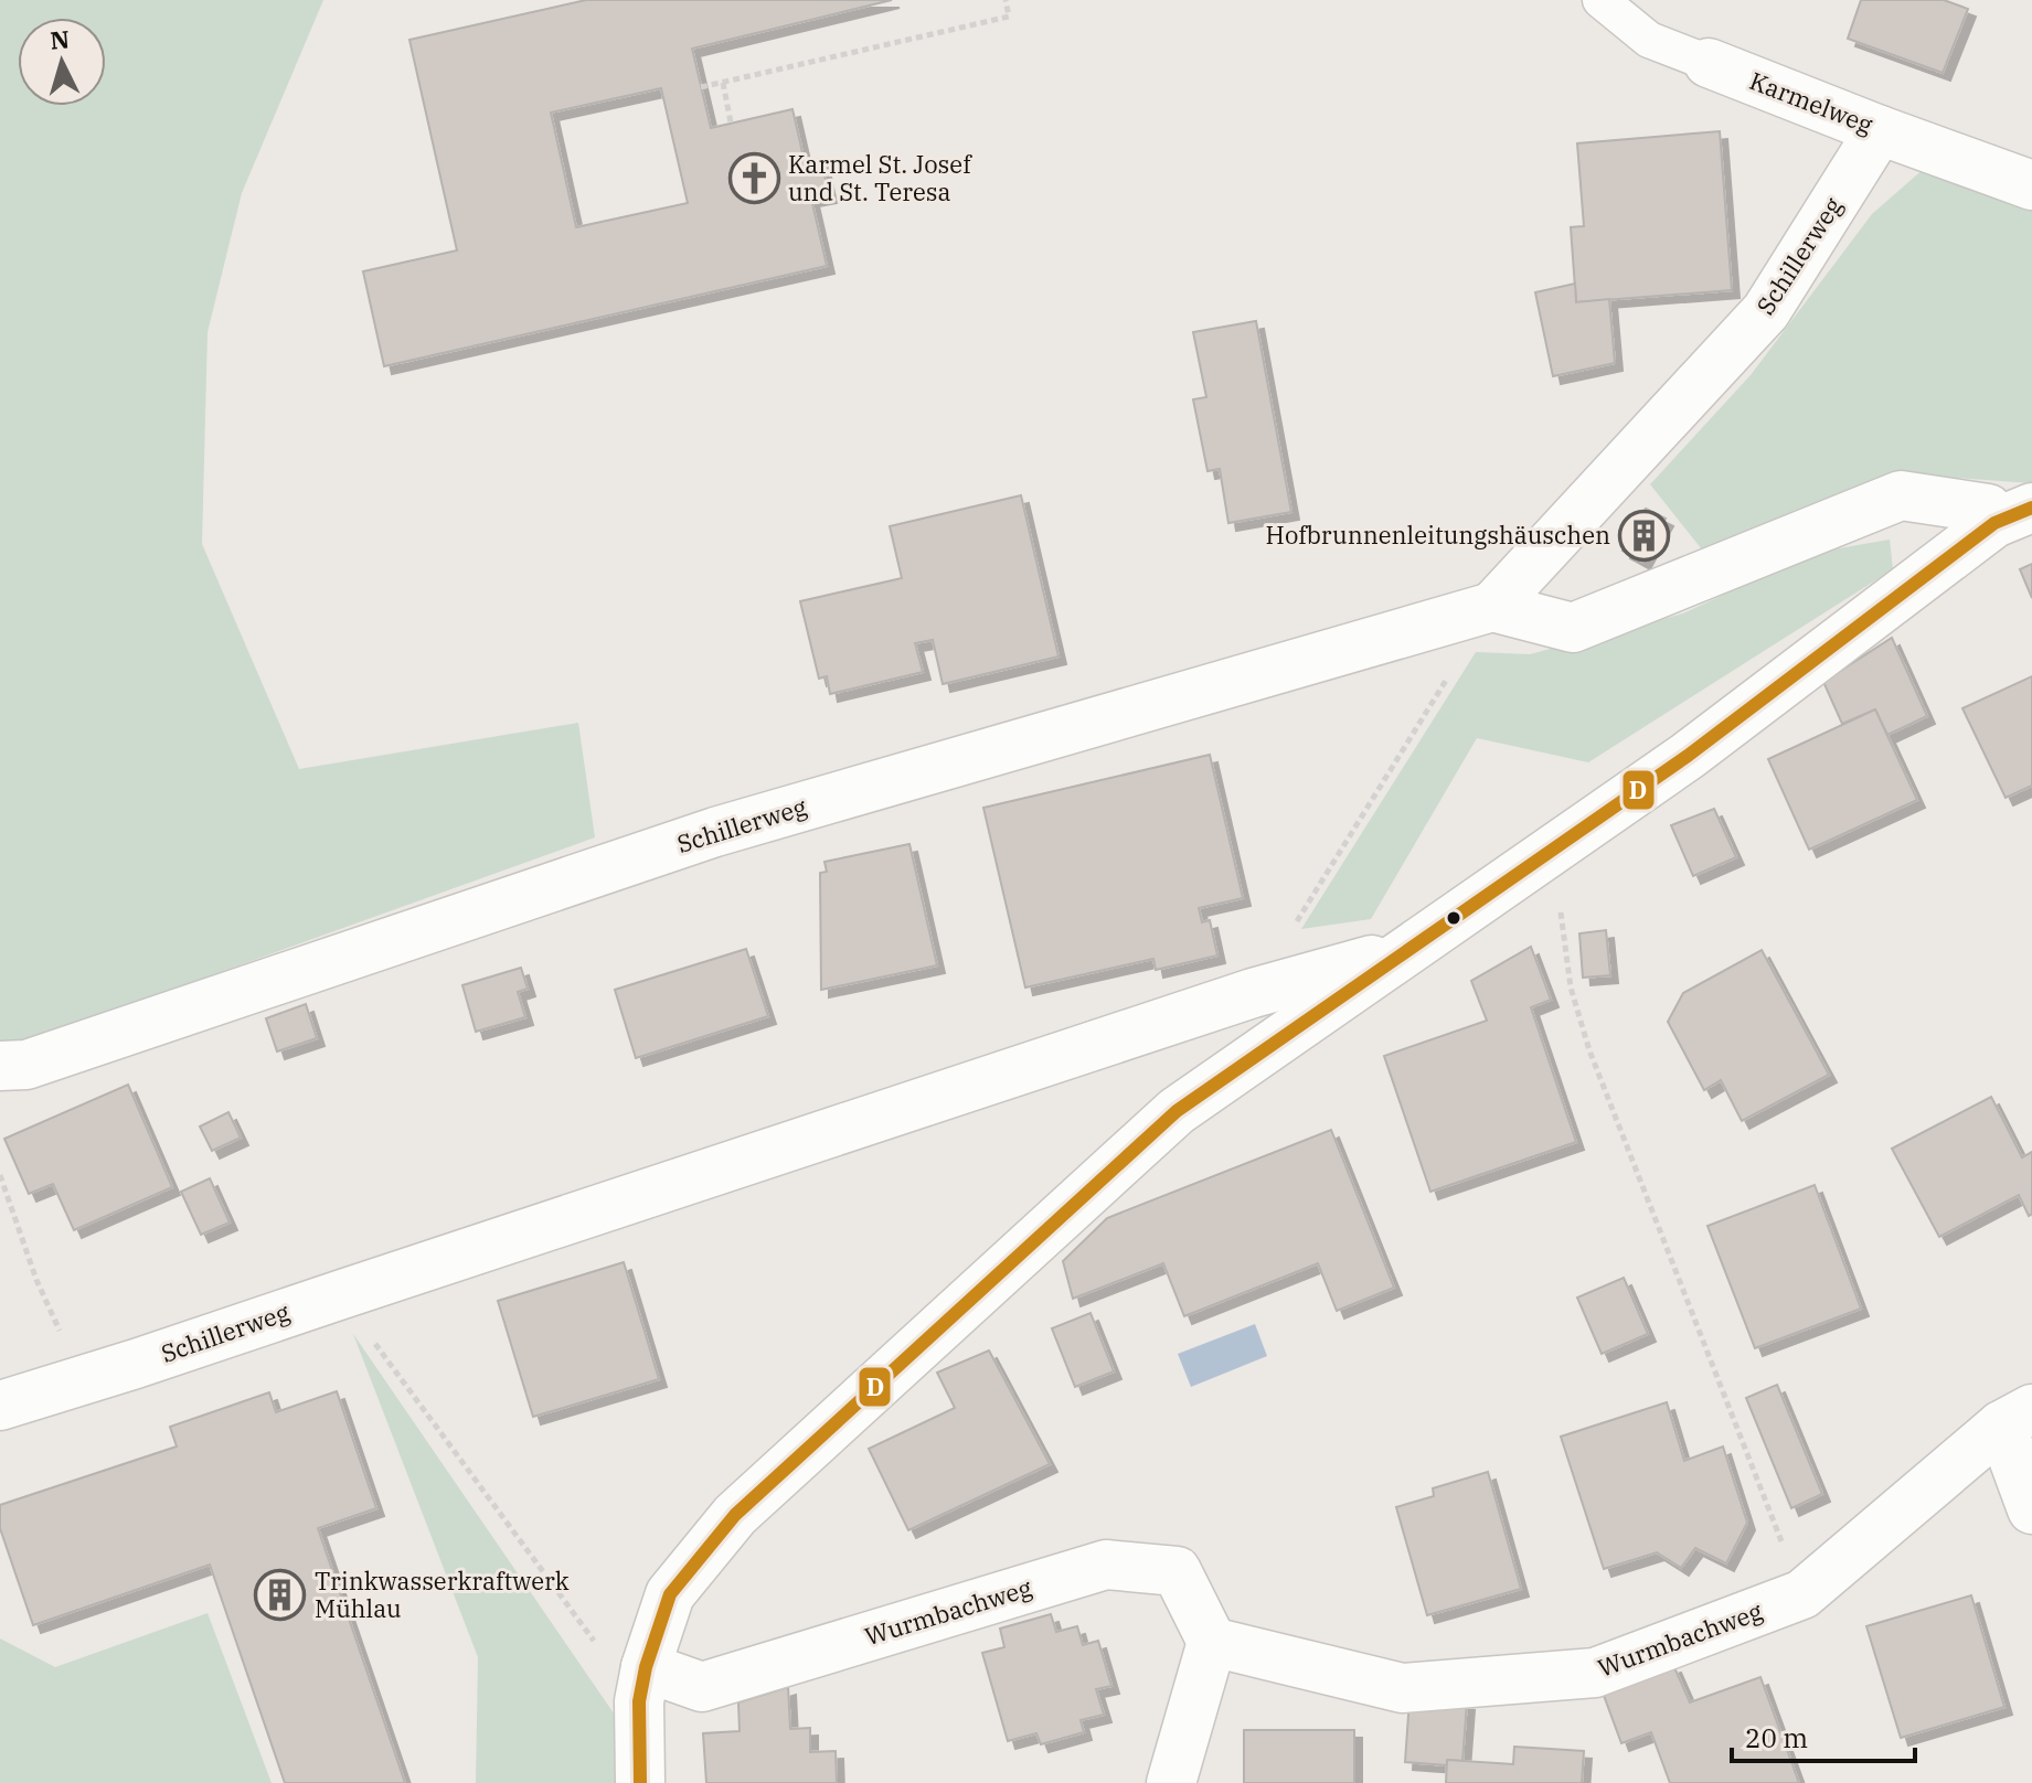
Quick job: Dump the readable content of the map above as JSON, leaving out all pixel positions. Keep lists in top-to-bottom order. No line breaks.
{"streets":{"street":["Karmelweg","Schillerweg","Wurmbachweg"]},"crossings":[["Karmelweg","Schillerweg"]],"places":{"church":["Karmel St. Josef und St. Teresa"],"building":["Hofbrunnenleitungshäuschen","Trinkwasserkraftwerk Mühlau"]},"lines":["transit line D"],"scale_bar":"20 m","north":"top"}
